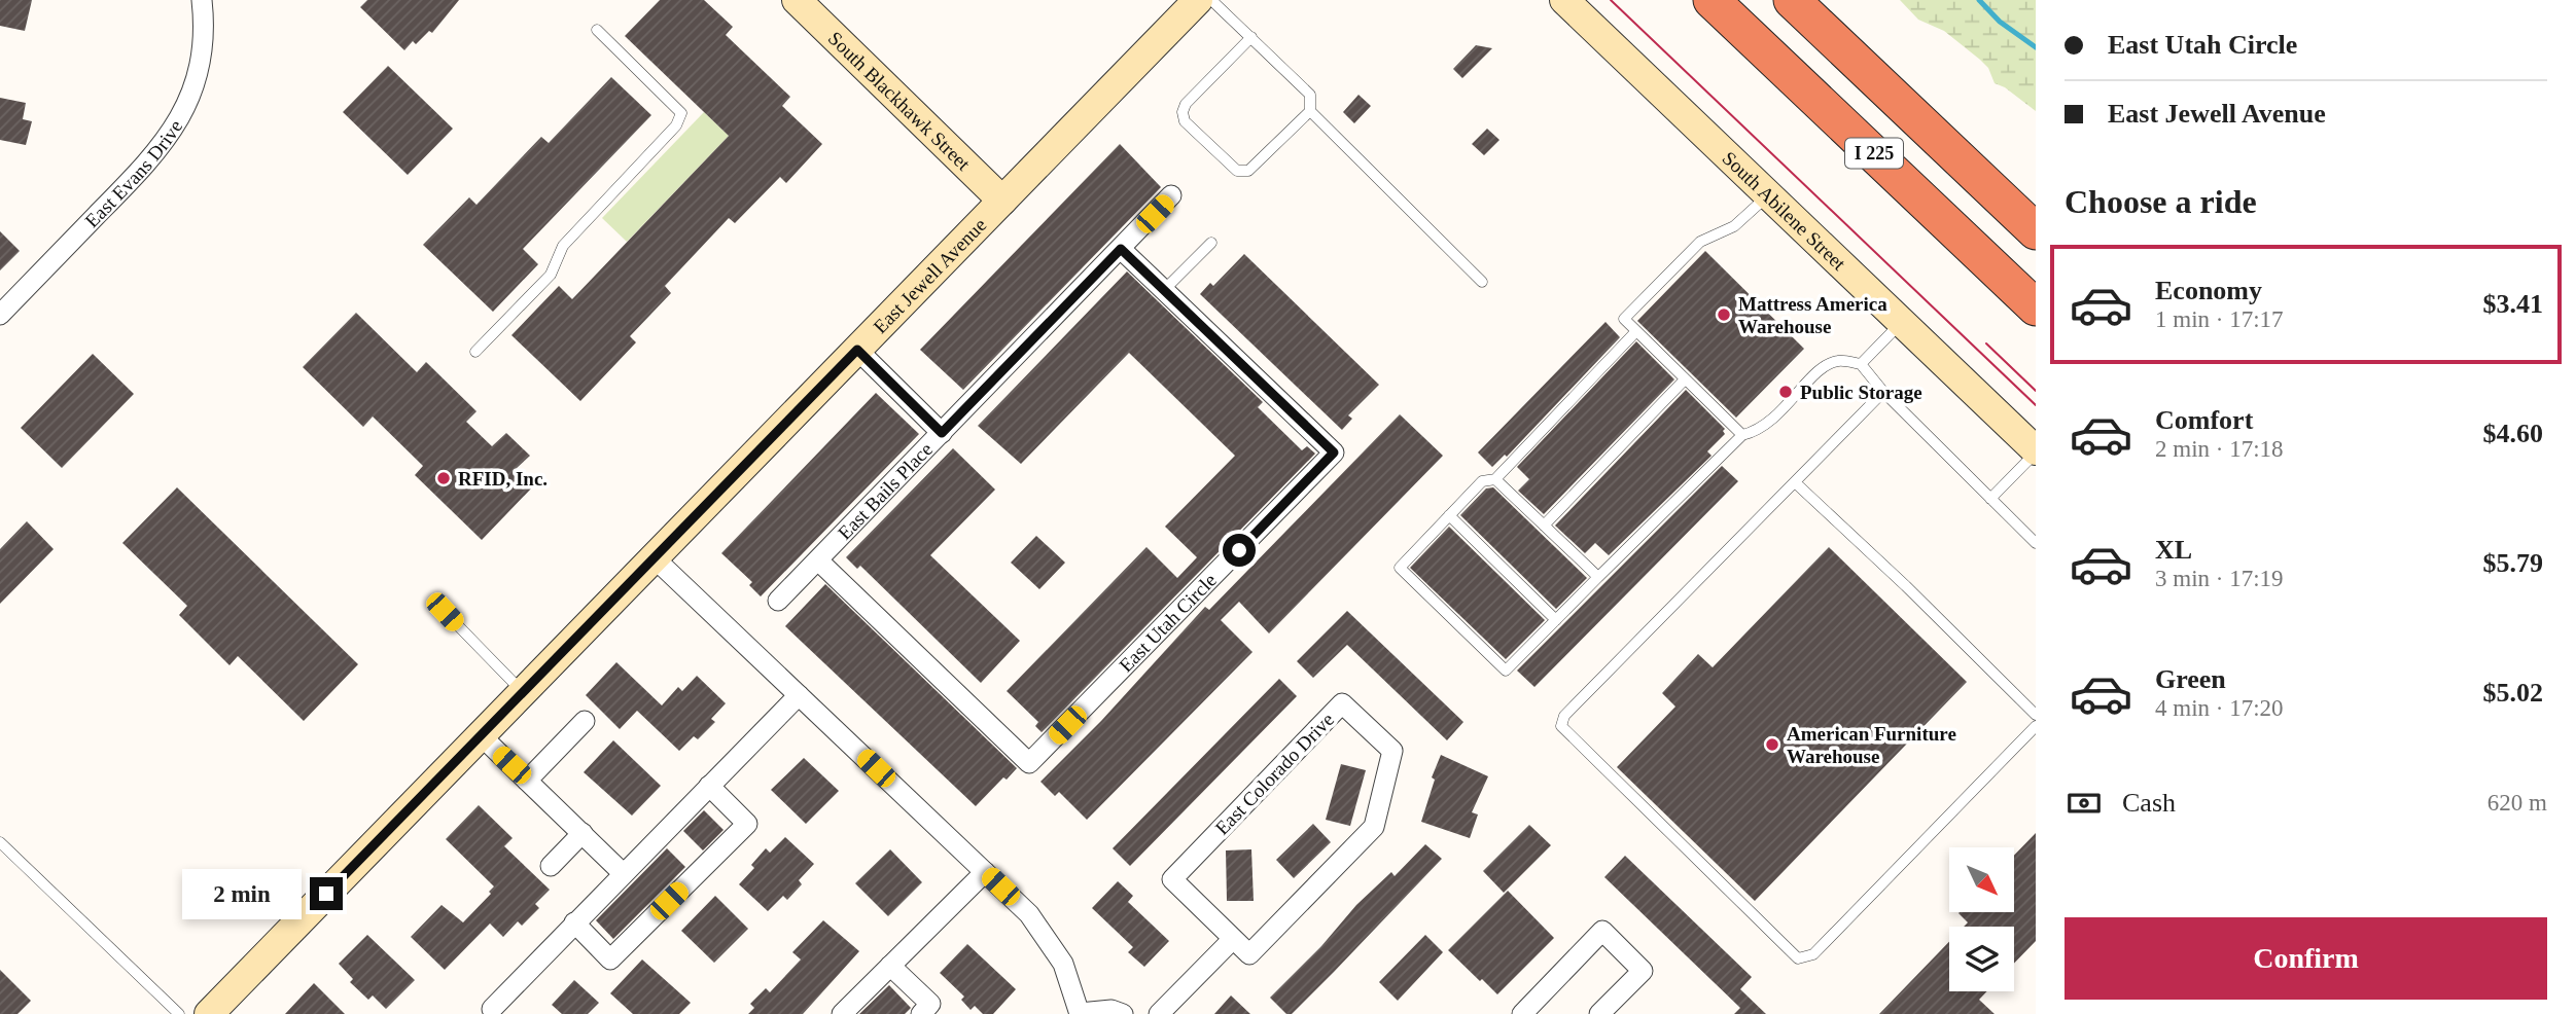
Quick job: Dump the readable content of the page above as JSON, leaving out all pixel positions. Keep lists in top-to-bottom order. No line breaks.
{"streets":{"highway":["I 225"],"street":["South Blackhawk Street","East Evans Drive","South Abilene Street","East Jewell Avenue","East Bails Place","East Utah Circle","East Colorado Drive"]},"crossings":[["South Blackhawk Street","East Jewell Avenue"],["East Bails Place","East Utah Circle"]],"places":["Mattress America Warehouse","Public Storage","RFID, Inc.","American Furniture Warehouse"],"north":"bottom right","page":{"banner":["East Utah Circle","East Jewell Avenue"],"heading":"Choose a ride","list":[{"name":"Economy","note":"1 min · 17:17","value":"$3.41"},{"name":"Comfort","note":"2 min · 17:18","value":"$4.60"},{"name":"XL","note":"3 min · 17:19","value":"$5.79"},{"name":"Green","note":"4 min · 17:20","value":"$5.02"}],"pay":["Cash","620 m"],"bubble":"2 min","buttons":"Confirm"}}
